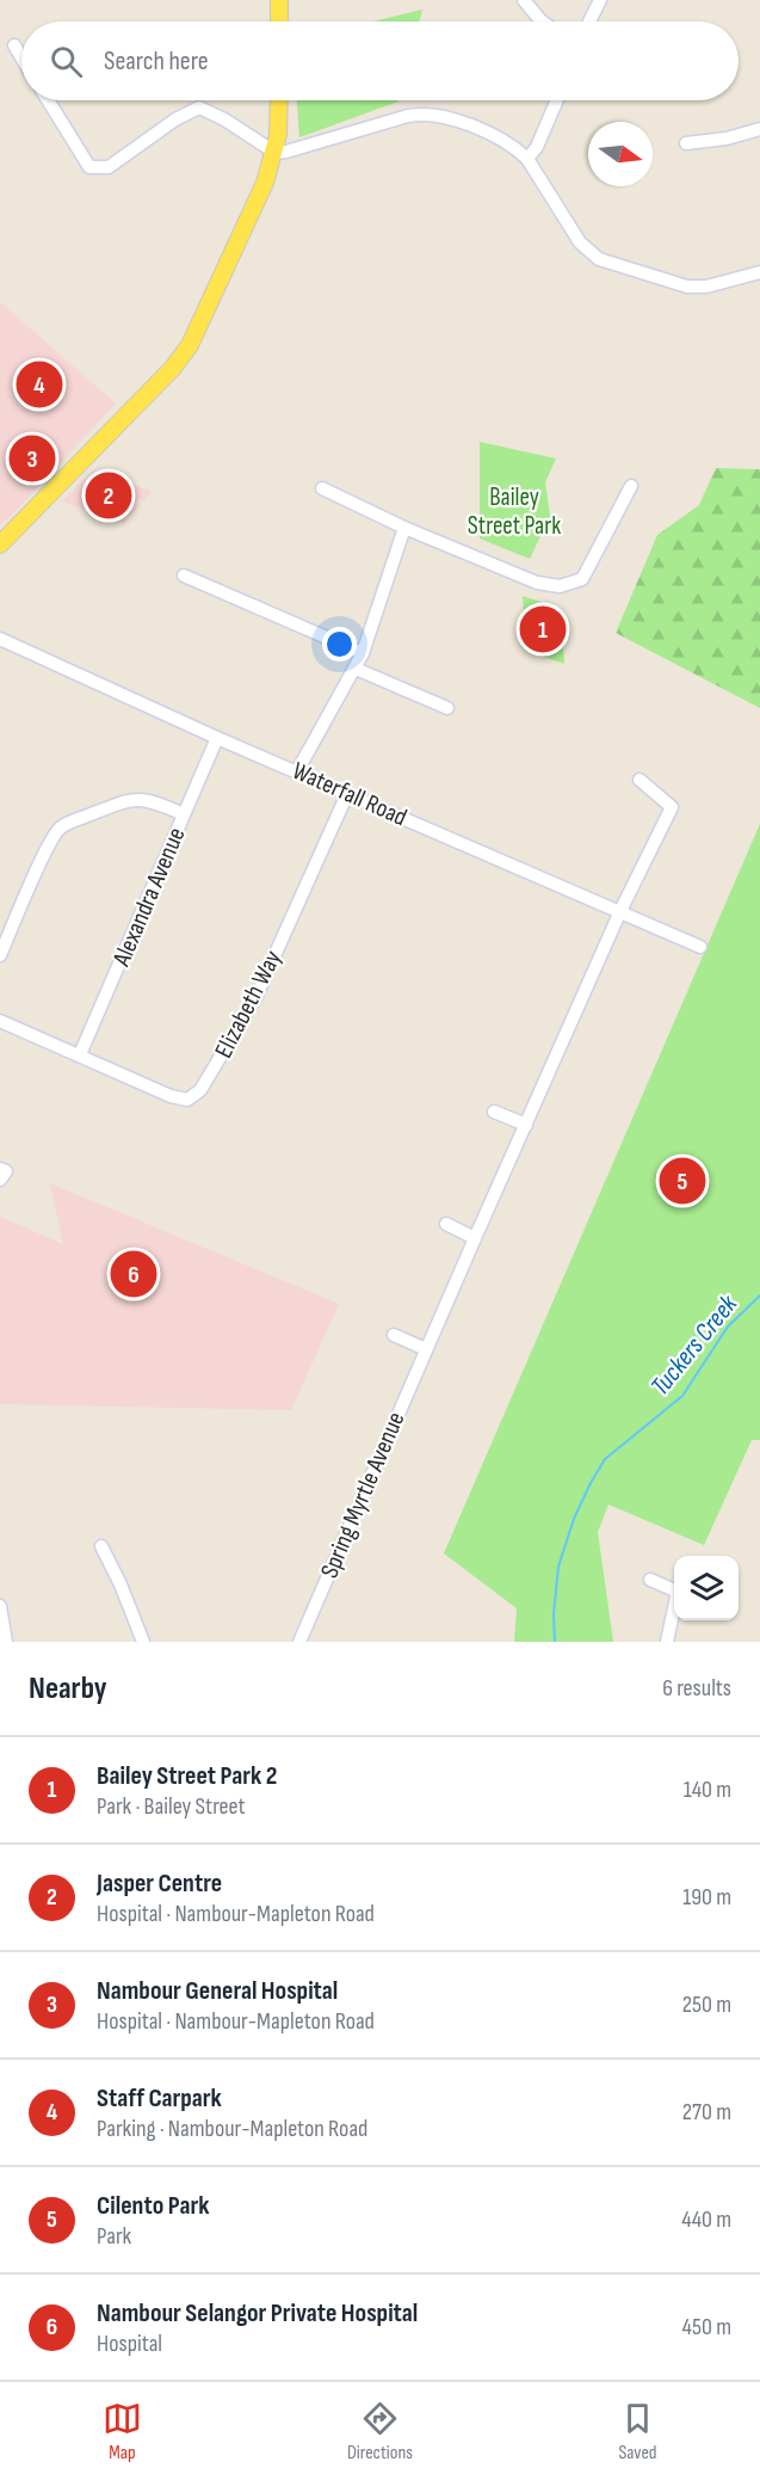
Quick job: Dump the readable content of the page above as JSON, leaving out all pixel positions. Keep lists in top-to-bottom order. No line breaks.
{"streets":{"street":["Waterfall Road","Alexandra Avenue","Elizabeth Way","Spring Myrtle Avenue"]},"crossings":[["Waterfall Road","Alexandra Avenue"],["Waterfall Road","Elizabeth Way"],["Waterfall Road","Spring Myrtle Avenue"],["Alexandra Avenue","Elizabeth Way"]],"water":["Tuckers Creek"],"parks":["Bailey Street Park"],"north":"right","page":{"search":"Search here","pins":["4","3","2","1","5","6"],"heading":["Nearby","6 results"],"list":[{"mark":"1","name":"Bailey Street Park 2","note":"Park · Bailey Street","value":"140 m"},{"mark":"2","name":"Jasper Centre","note":"Hospital · Nambour-Mapleton Road","value":"190 m"},{"mark":"3","name":"Nambour General Hospital","note":"Hospital · Nambour-Mapleton Road","value":"250 m"},{"mark":"4","name":"Staff Carpark","note":"Parking · Nambour-Mapleton Road","value":"270 m"},{"mark":"5","name":"Cilento Park","note":"Park","value":"440 m"},{"mark":"6","name":"Nambour Selangor Private Hospital","note":"Hospital","value":"450 m"}],"nav":["Map","Directions","Saved"]}}
